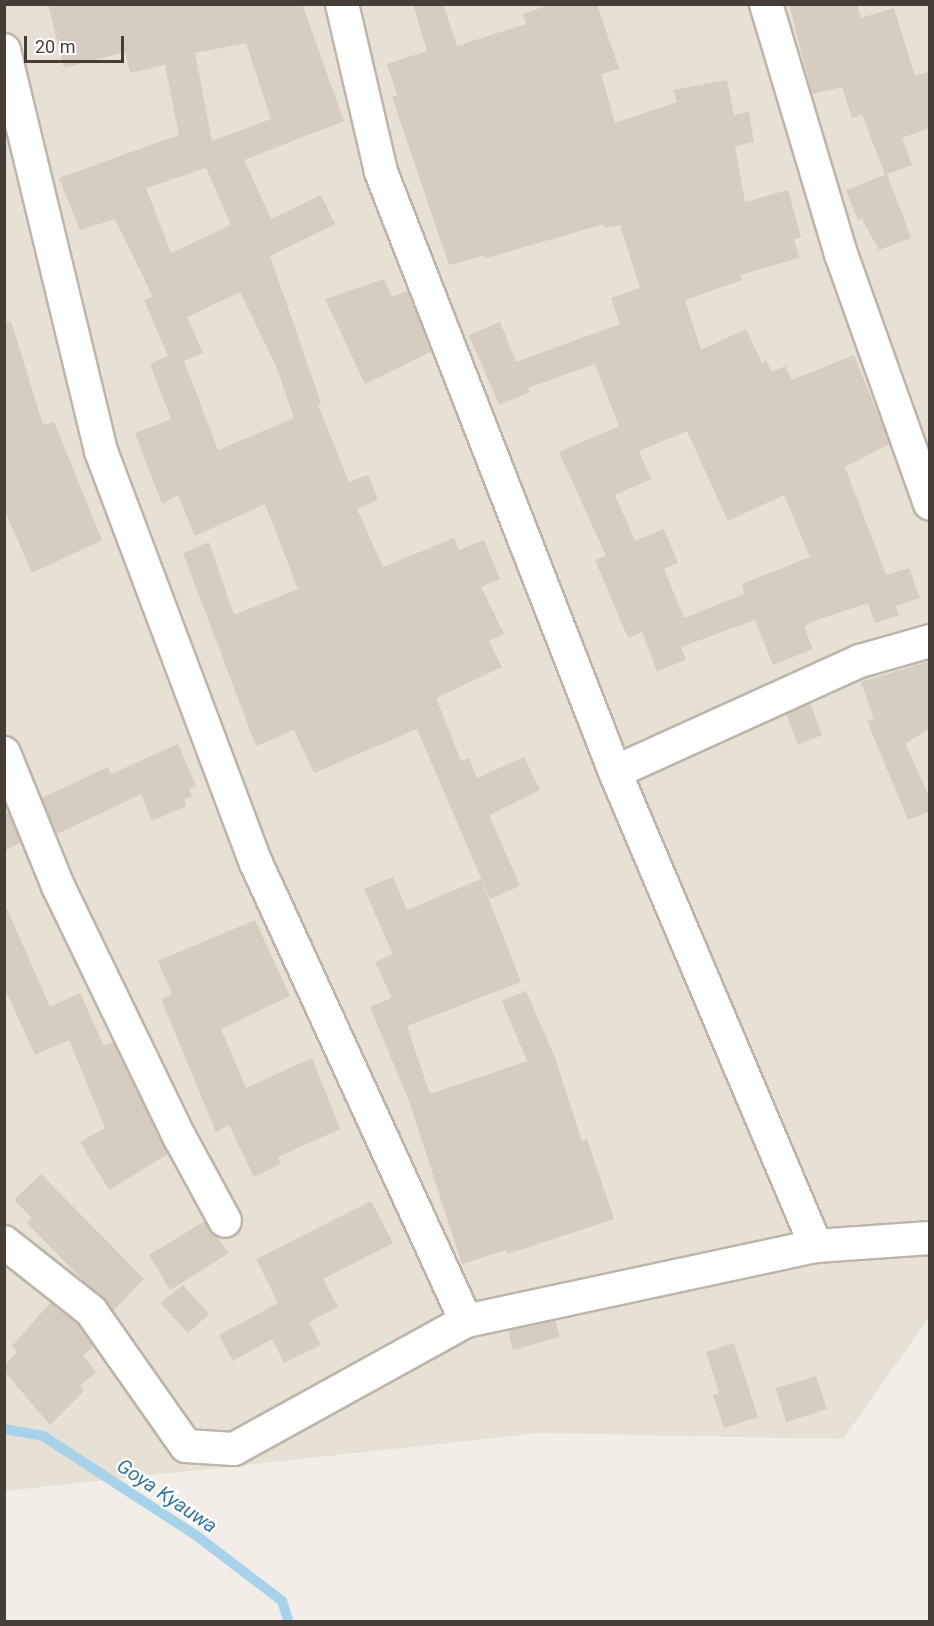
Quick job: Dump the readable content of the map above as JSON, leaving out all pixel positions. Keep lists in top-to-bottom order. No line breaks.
{"water":["Goya Kyauwa"],"scale_bar":"20 m"}
